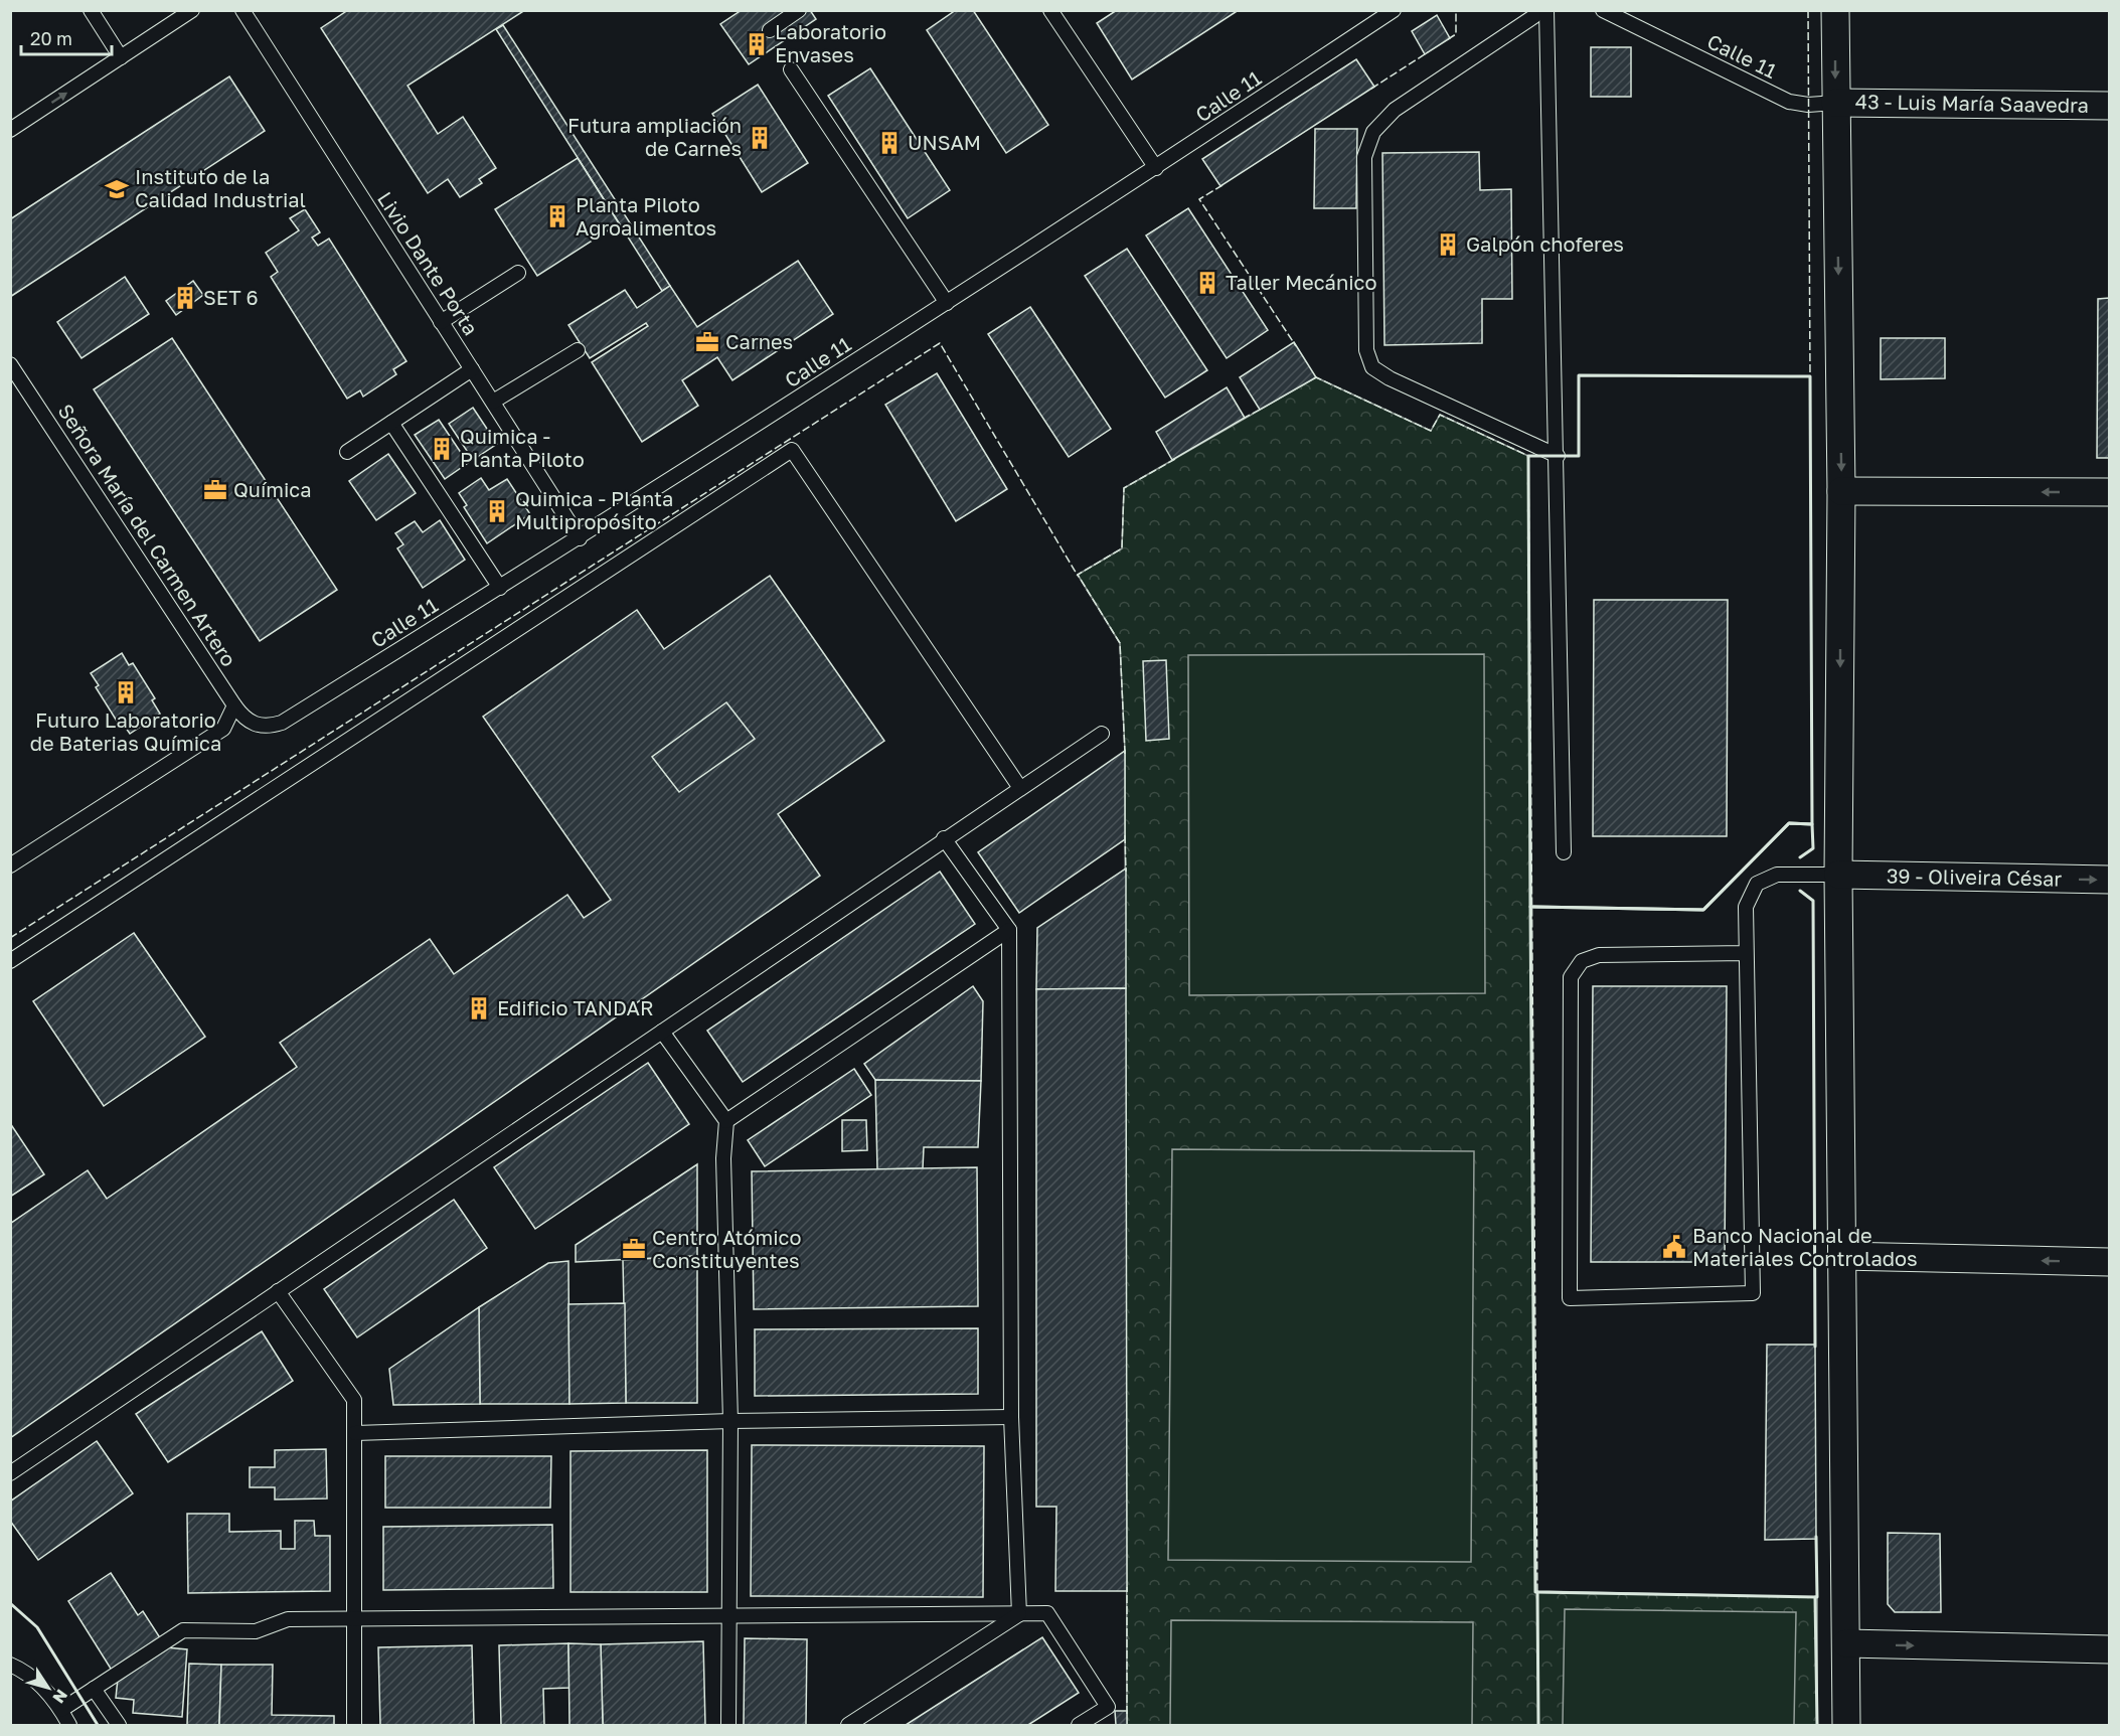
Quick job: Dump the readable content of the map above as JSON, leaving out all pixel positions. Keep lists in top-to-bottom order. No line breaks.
{"streets":{"street":["43 - Luis María Saavedra","39 - Oliveira César"],"lane":["Calle 11","Livio Dante Porta","Señora María del Carmen Artero"]},"crossings":[["Calle 11","43 - Luis María Saavedra"],["Calle 11","Livio Dante Porta"],["Calle 11","Señora María del Carmen Artero"]],"one_way":["39 - Oliveira César"],"places":{"building":["Laboratorio Envases","Futura ampliación de Carnes","UNSAM","Planta Piloto Agroalimentos","Galpón choferes","Taller Mecánico","SET 6","Quimica - Planta Piloto","Quimica - Planta Multipropósito","Futuro Laboratorio de Baterias Química","Edificio TANDAR"],"school or university":["Instituto de la Calidad Industrial"],"office":["Carnes","Química","Centro Atómico Constituyentes"],"public building":["Banco Nacional de Materiales Controlados"]},"scale_bar":"20 m","north":"bottom right"}
